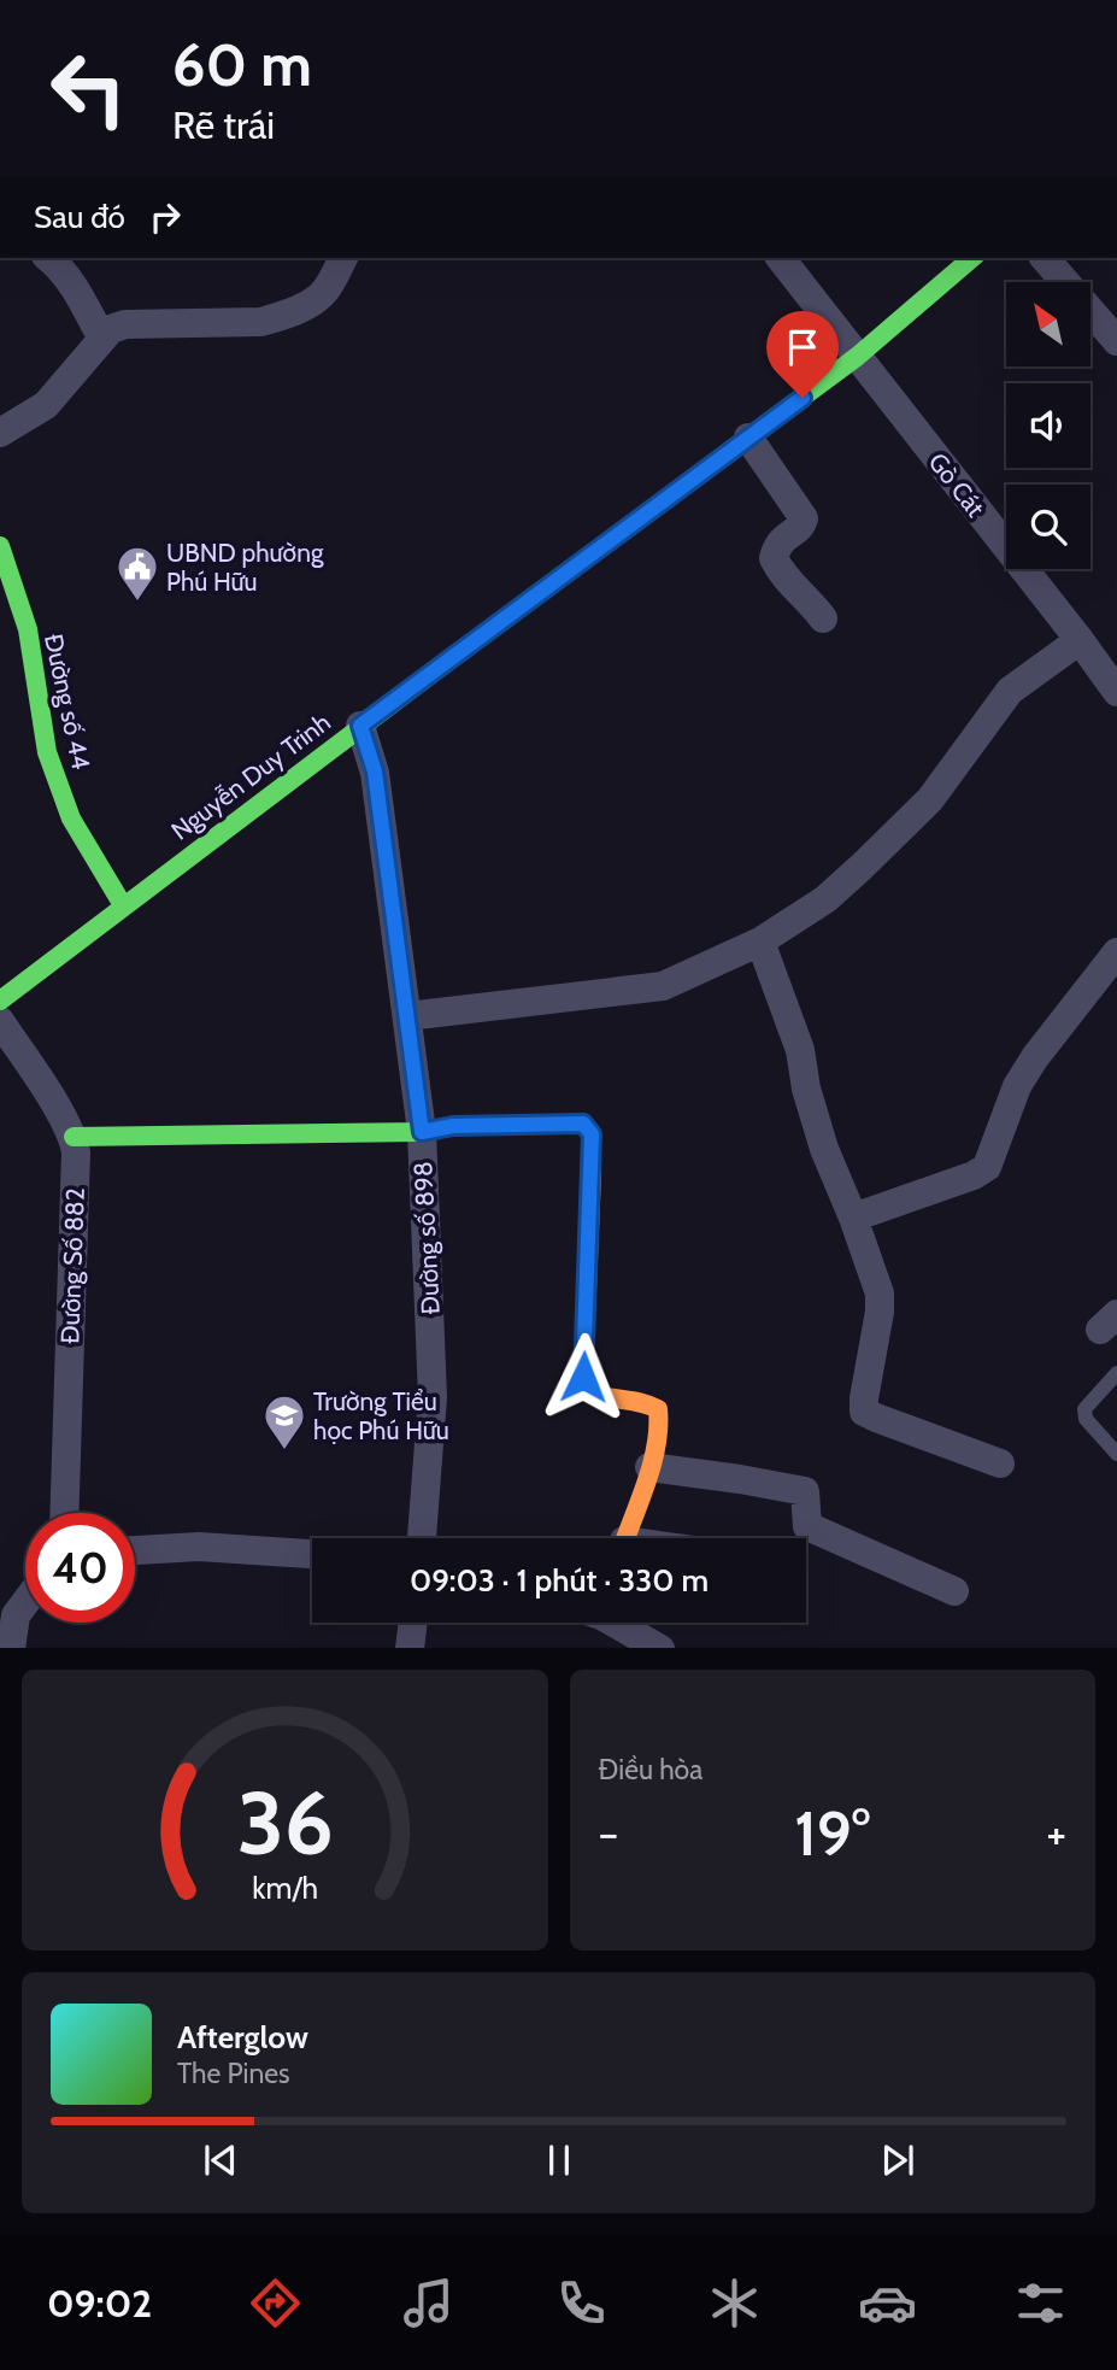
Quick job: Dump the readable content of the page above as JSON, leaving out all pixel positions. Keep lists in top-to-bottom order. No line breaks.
{"streets":{"street":["Gò Cát","Đường số 44","Nguyễn Duy Trinh","Đường số 898","Đường Số 882"]},"crossings":[["Gò Cát","Nguyễn Duy Trinh"],["Đường số 44","Nguyễn Duy Trinh"],["Nguyễn Duy Trinh","Đường số 898"]],"places":{"public building":["UBND phường Phú Hữu"],"school or university":["Trường Tiểu học Phú Hữu"]},"north":"top left","page":{"turn":["60 m","Rẽ trái"],"then":"Sau đó","limit":"40","trip":"09:03 · 1 phút · 330 m","tile":"Điều hòa","heat":["−","19°","+"],"song":["Afterglow","The Pines"],"tabs":"09:02","gauge":["36","km/h"]}}
